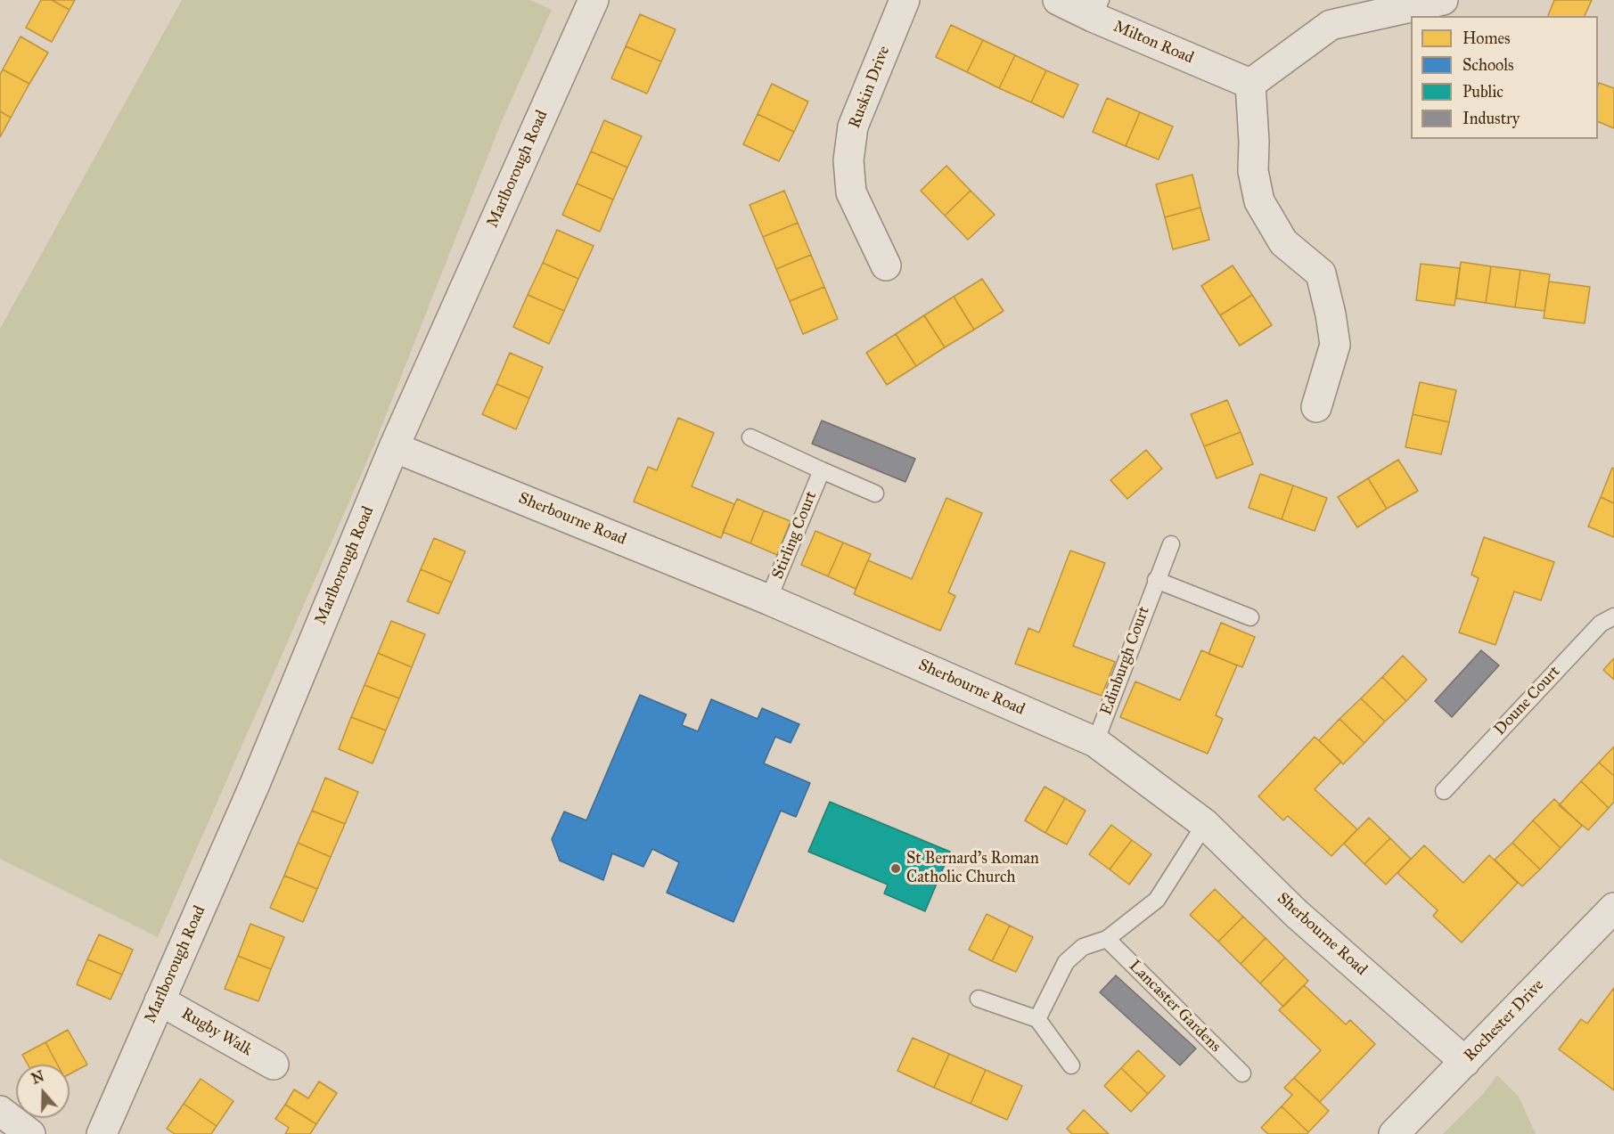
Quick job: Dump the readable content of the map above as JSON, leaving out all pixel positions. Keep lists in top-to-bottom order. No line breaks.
{"streets":{"street":["Milton Road","Ruskin Drive","Marlborough Road","Sherbourne Road","Rochester Drive","Rugby Walk"],"lane":["Stirling Court","Edinburgh Court","Doune Court","Lancaster Gardens"]},"crossings":[["Marlborough Road","Sherbourne Road"],["Marlborough Road","Rugby Walk"],["Sherbourne Road","Stirling Court"],["Sherbourne Road","Edinburgh Court"],["Sherbourne Road","Rochester Drive"]],"places":["St Bernard's Roman Catholic Church"],"legend":["Homes","Schools","Public","Industry"],"north":"top"}
